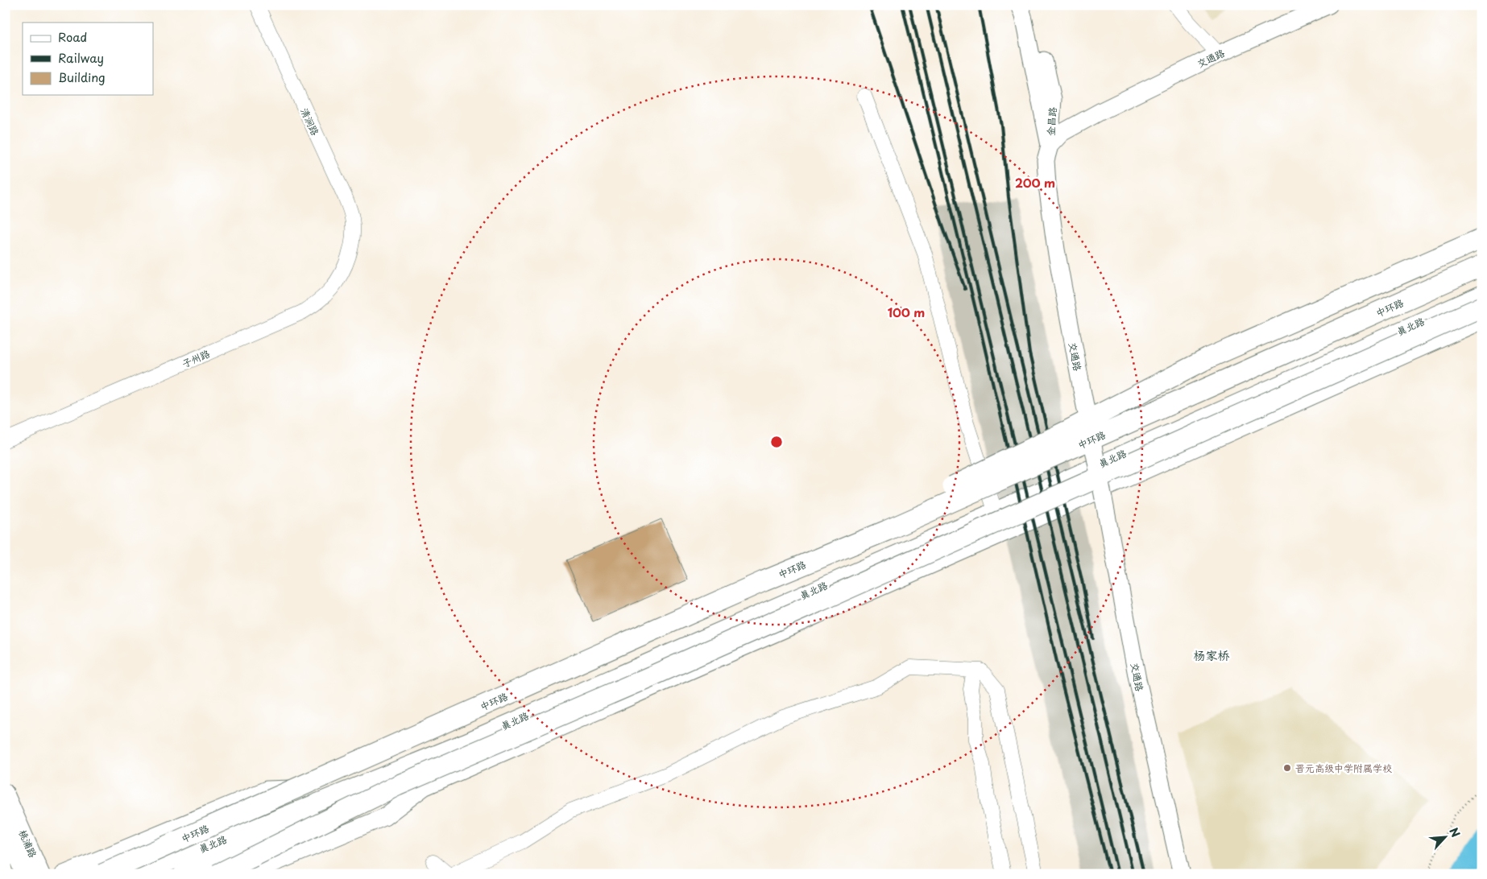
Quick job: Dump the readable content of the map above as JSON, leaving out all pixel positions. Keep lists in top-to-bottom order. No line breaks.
{"streets":{"highway":["中环路"],"main road":["交通路","金昌路","真北路","桃浦路"],"street":["清涧路","子州路"]},"crossings":[["交通路","金昌路"],["清涧路","子州路"]],"districts":["杨家桥"],"places":["晋元高级中学附属学校"],"legend":["Road","Railway","Building"],"north":"top right","rings":["200 m","100 m"]}
